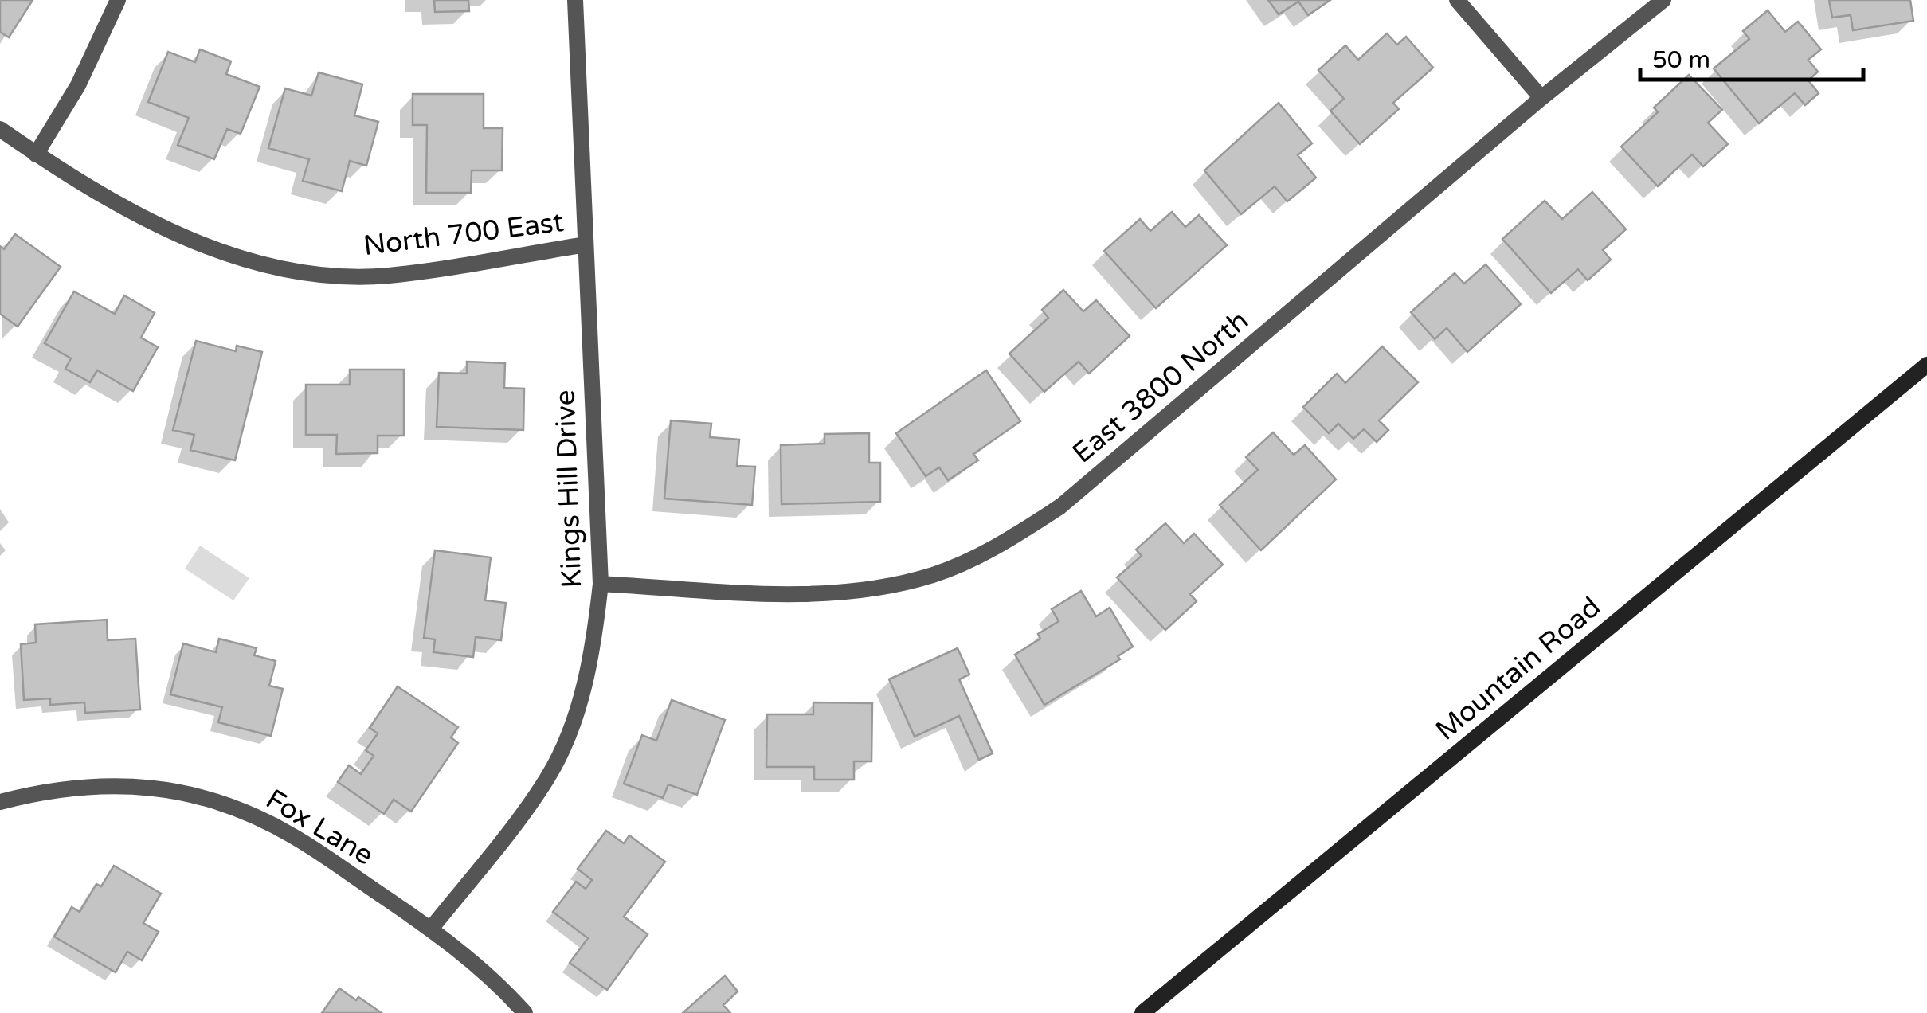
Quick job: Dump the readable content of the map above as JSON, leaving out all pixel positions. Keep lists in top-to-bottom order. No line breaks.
{"streets":{"street":["North 700 East","East 3800 North","Kings Hill Drive","Mountain Road","Fox Lane"]},"crossings":[["North 700 East","Kings Hill Drive"],["East 3800 North","Kings Hill Drive"],["Kings Hill Drive","Fox Lane"]],"scale_bar":"50 m"}
